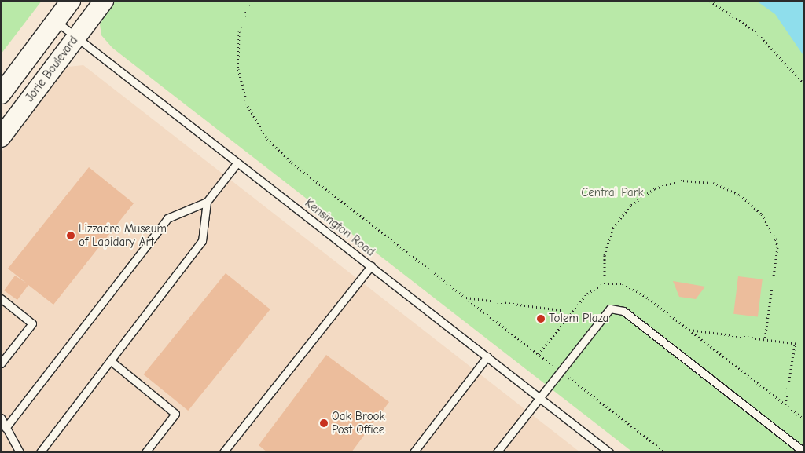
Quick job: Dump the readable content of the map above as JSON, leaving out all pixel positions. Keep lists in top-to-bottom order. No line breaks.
{"streets":{"main road":["Jorie Boulevard"],"lane":["Kensington Road"]},"crossings":[["Jorie Boulevard","Kensington Road"]],"parks":["Central Park"],"places":["Lizzadro Museum of Lapidary Art","Totem Plaza","Oak Brook Post Office"]}
